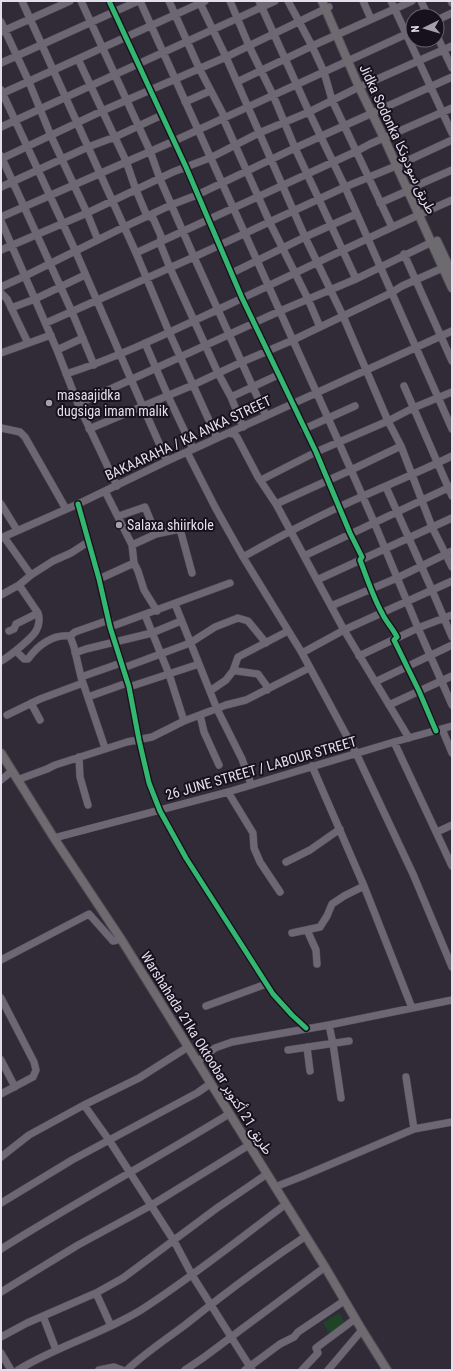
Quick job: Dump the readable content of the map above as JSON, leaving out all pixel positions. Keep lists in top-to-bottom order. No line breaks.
{"streets":{"main road":["Jidka Sodonka طريق سودونكا","Warshahada 21ka Oktoobar طريق 21 أكتوبر"],"street":["BAKAARAHA / KA ANKA STREET","26 JUNE STREET / LABOUR STREET"]},"crossings":[["26 JUNE STREET / LABOUR STREET","Warshahada 21ka Oktoobar طريق 21 أكتوبر"]],"places":["masaajidka dugsiga imam malik","Salaxa shiirkole"],"north":"left"}
